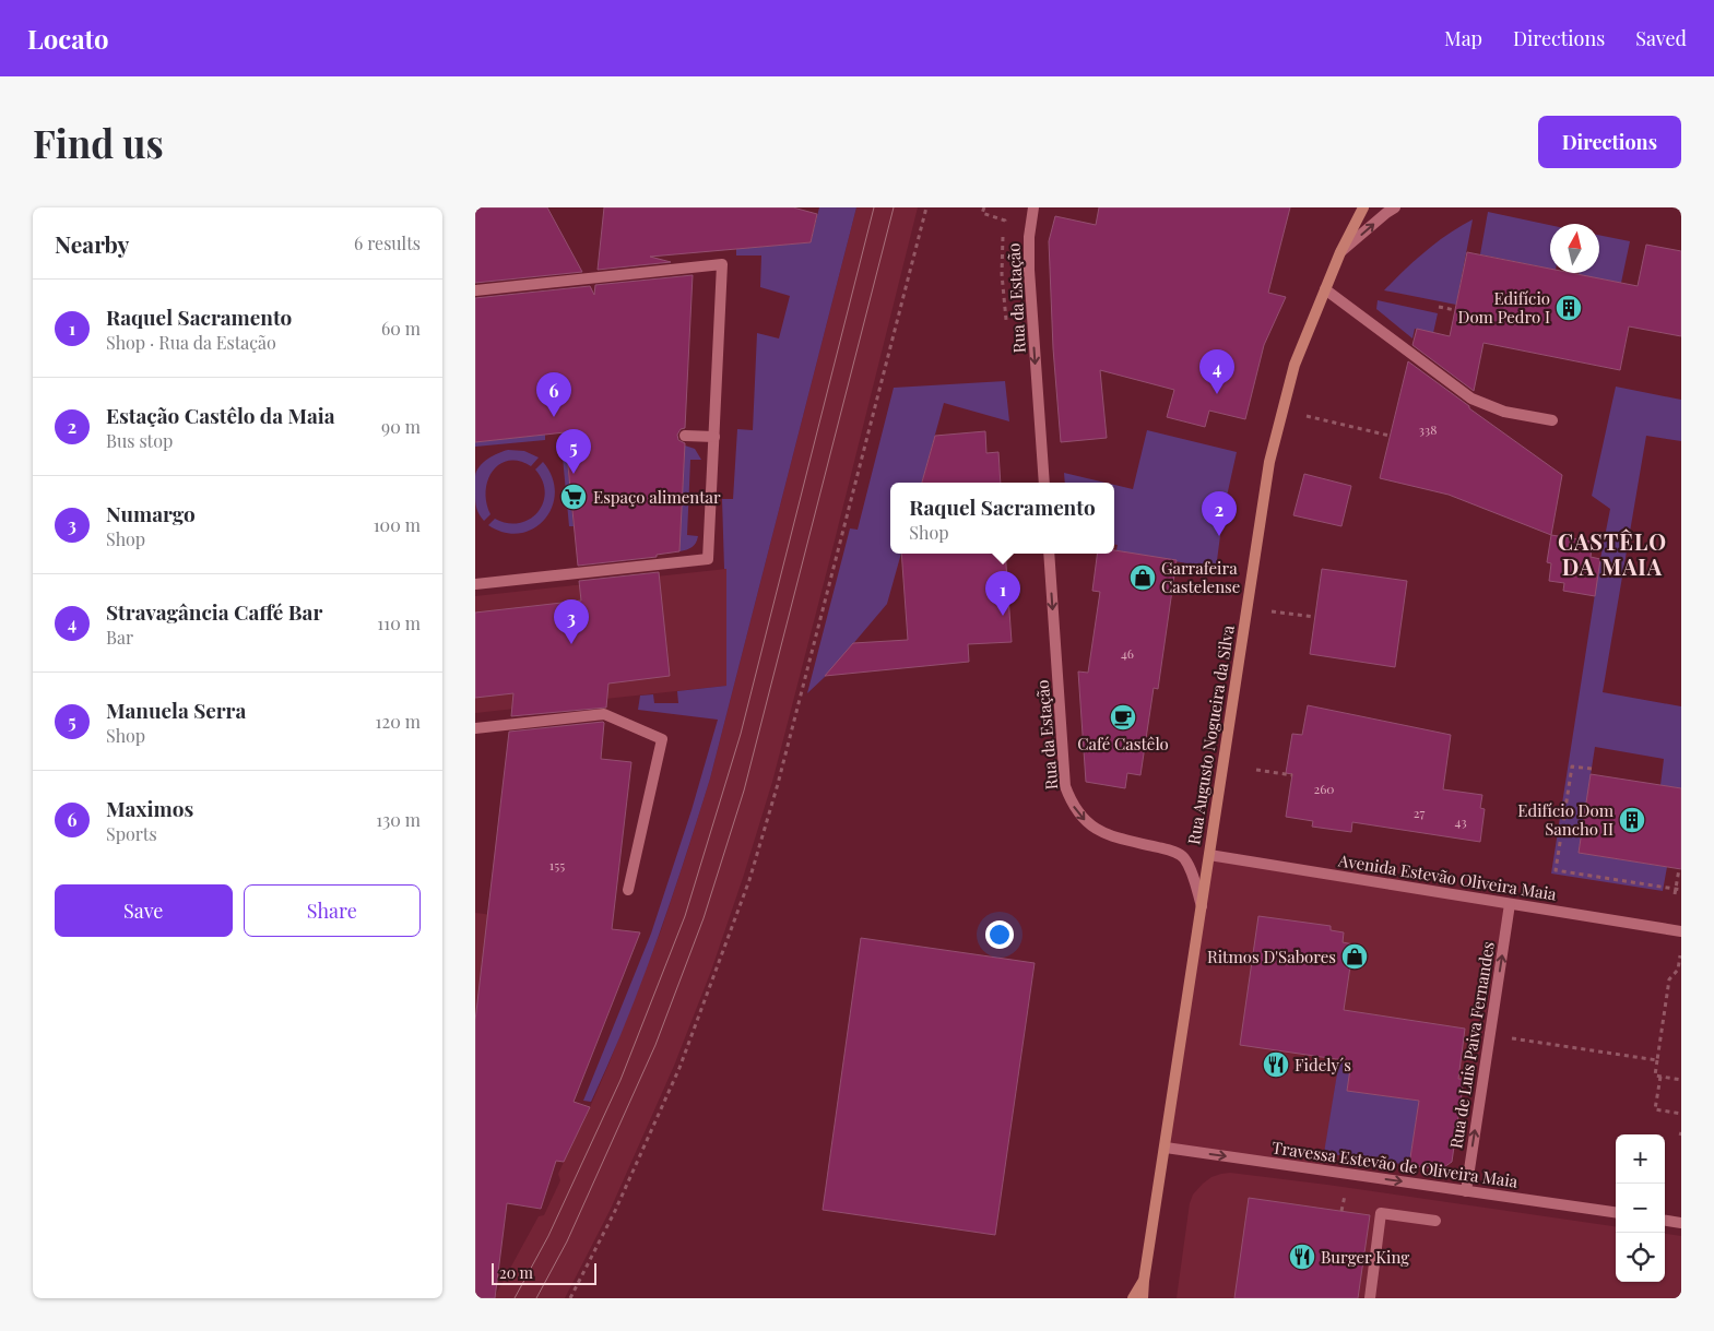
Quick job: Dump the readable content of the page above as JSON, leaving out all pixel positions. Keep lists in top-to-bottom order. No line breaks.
{"streets":{"main road":["Rua Augusto Nogueira da Silva"],"street":["Rua da Estação","Avenida Estevão Oliveira Maia","Rua de Luis Paiva Fernandes","Travessa Estevão de Oliveira Maia"]},"crossings":[["Rua da Estação","Rua Augusto Nogueira da Silva"],["Rua Augusto Nogueira da Silva","Avenida Estevão Oliveira Maia"],["Rua Augusto Nogueira da Silva","Travessa Estevão de Oliveira Maia"],["Avenida Estevão Oliveira Maia","Rua de Luis Paiva Fernandes"],["Rua de Luis Paiva Fernandes","Travessa Estevão de Oliveira Maia"]],"one_way":["Rua da Estação","Rua de Luis Paiva Fernandes","Travessa Estevão de Oliveira Maia"],"districts":["CASTÊLO DA MAIA"],"places":{"building":["Edifício Dom Pedro I","Edifício Dom Sancho II"],"supermarket":["Espaço alimentar"],"shop":["Garrafeira Castelense","Ritmos D'Sabores"],"cafe":["Café Castêlo"],"restaurant":["Fidely´s","Burger King"]},"house_numbers":["338","46","260","27","43","155"],"scale_bar":"20 m","north":"top","page":{"header":"Locato","nav":["Map","Directions","Saved"],"buttons":["Directions",["Save","Share"]],"title":"Find us","heading":["Nearby","6 results"],"list":[{"mark":"1","name":"Raquel Sacramento","note":"Shop · Rua da Estação","value":"60 m"},{"mark":"2","name":"Estação Castêlo da Maia","note":"Bus stop","value":"90 m"},{"mark":"3","name":"Numargo","note":"Shop","value":"100 m"},{"mark":"4","name":"Stravagância Caffé Bar","note":"Bar","value":"110 m"},{"mark":"5","name":"Manuela Serra","note":"Shop","value":"120 m"},{"mark":"6","name":"Maximos","note":"Sports","value":"130 m"}],"pins":["4","6","5","2","1","3"],"popup":["Raquel Sacramento","Shop"],"map_buttons":["+","−"],"scale":"20 m"}}
